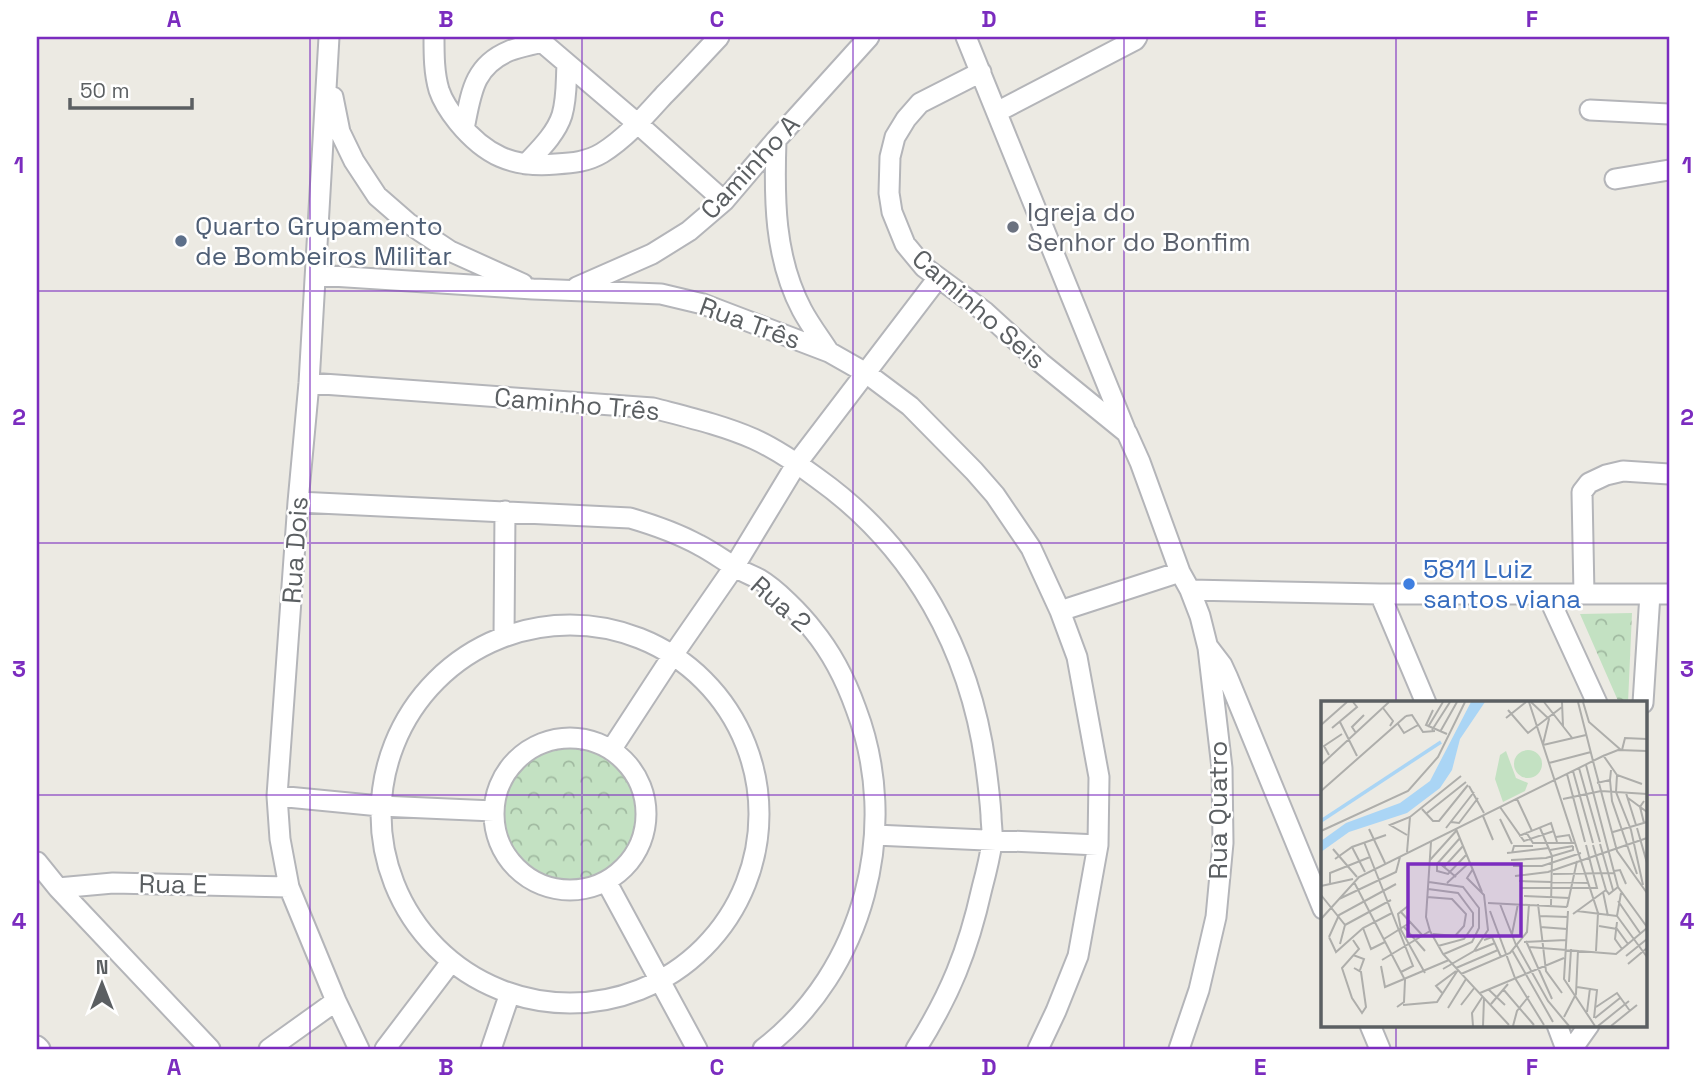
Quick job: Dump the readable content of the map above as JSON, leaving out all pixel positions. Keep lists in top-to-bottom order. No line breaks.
{"streets":{"street":["Caminho A","Caminho Seis","Rua Três","Caminho Três","Rua Dois","Rua 2","Rua Quatro","Rua E"]},"crossings":[["Caminho A","Rua Três"],["Caminho Seis","Rua Quatro"],["Rua Três","Rua Dois"],["Caminho Três","Rua Dois"],["Rua Dois","Rua 2"],["Rua Dois","Rua E"]],"places":["Igreja do Senhor do Bonfim","Quarto Grupamento de Bombeiros Militar","5811 Luiz santos viana"],"scale_bar":"50 m","north":"top","grid":{"columns":["A","B","C","D","E","F"],"rows":["1","2","3","4"]}}
